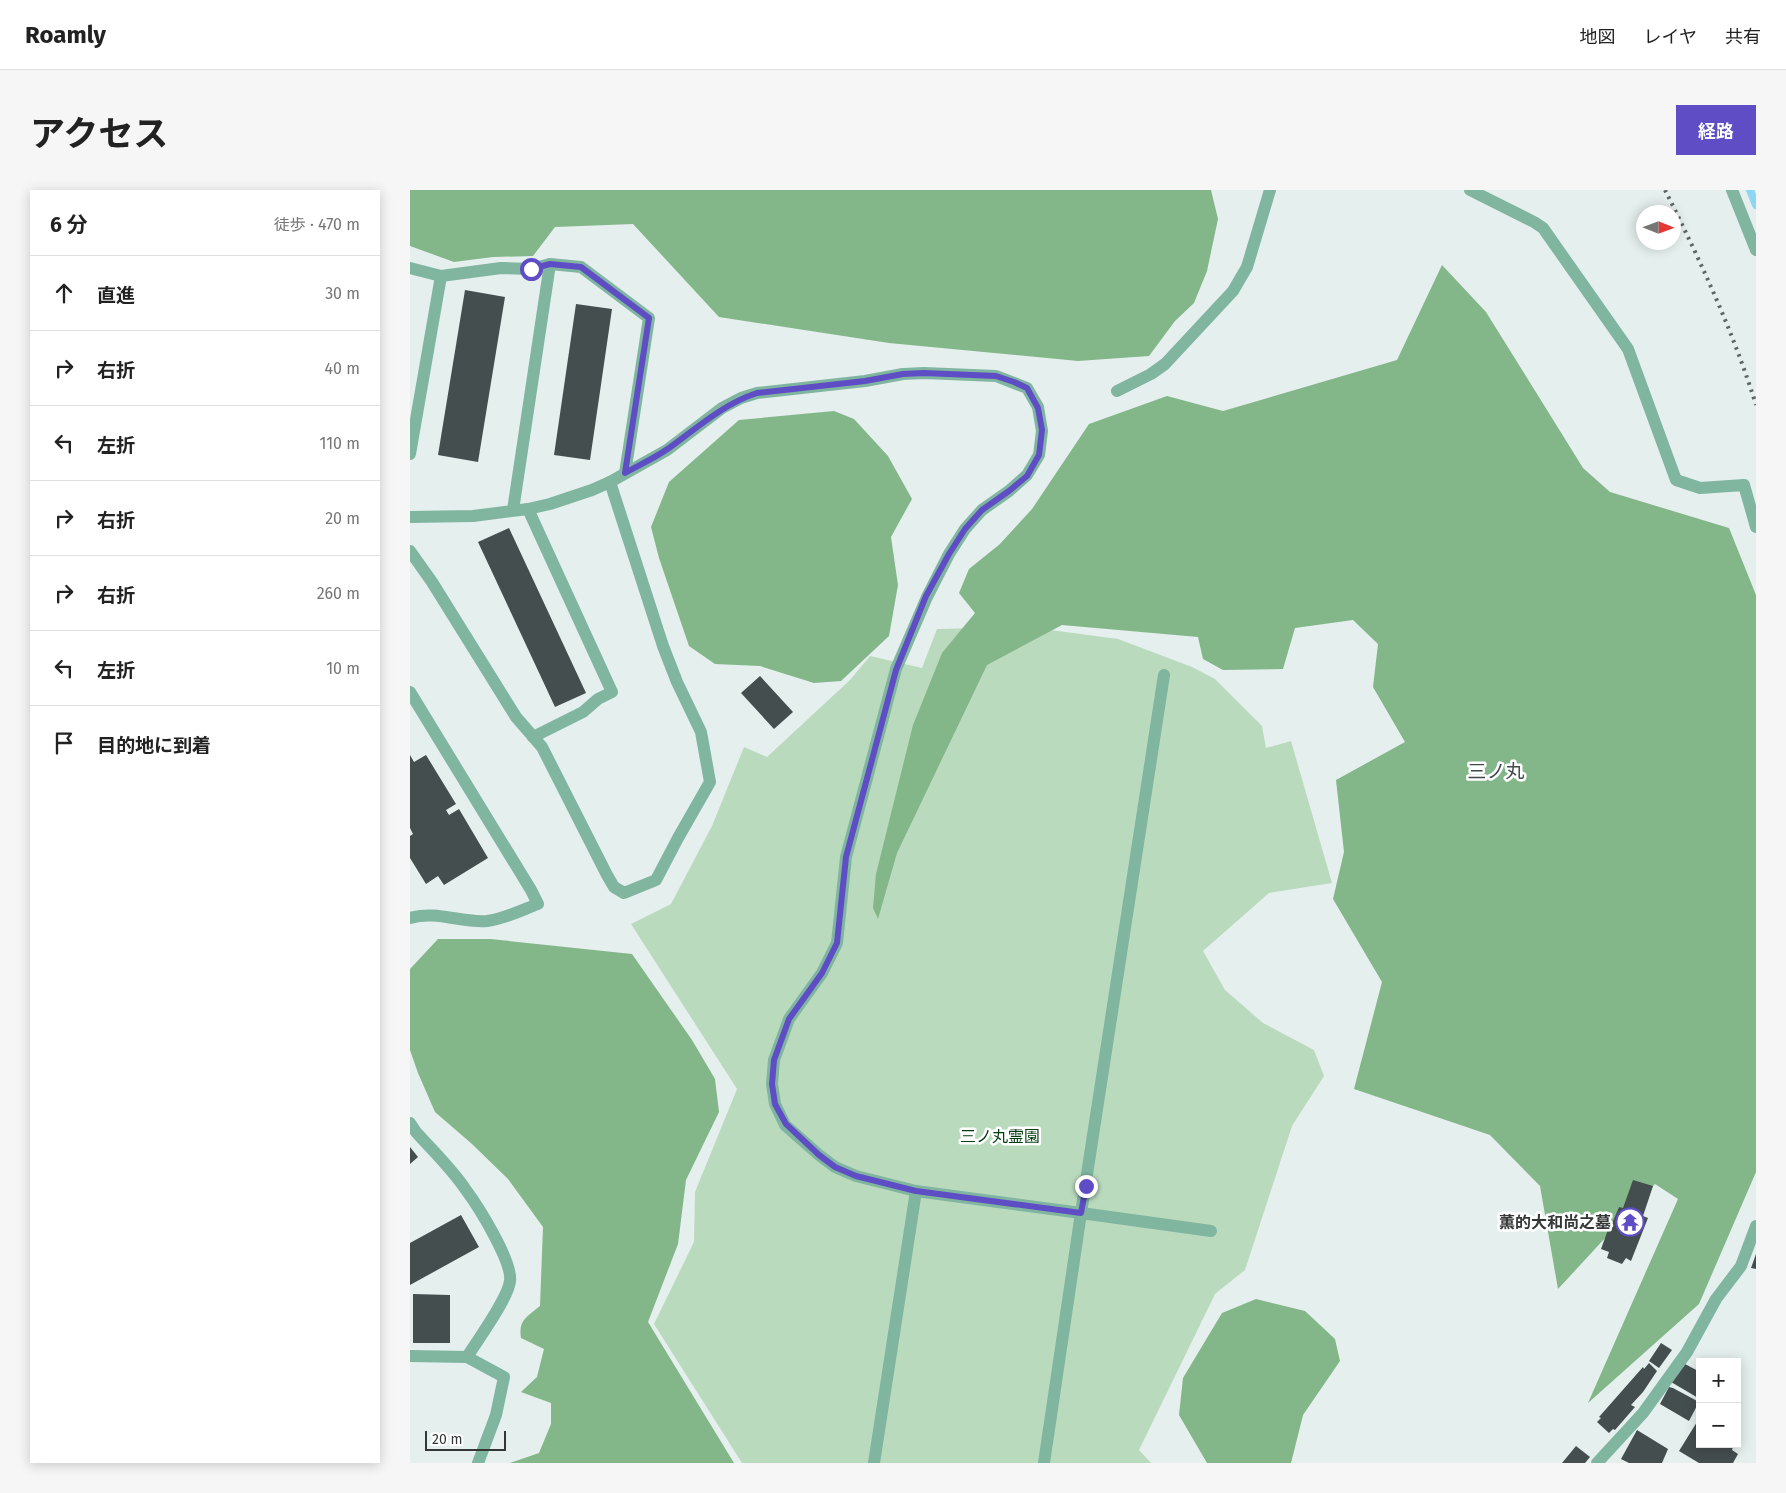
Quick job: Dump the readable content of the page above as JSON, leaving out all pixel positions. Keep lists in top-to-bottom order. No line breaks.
{"districts":["三ノ丸"],"parks":["三ノ丸霊園"],"places":{"temple":["薫的大和尚之墓"]},"scale_bar":"20 m","north":"right","page":{"header":"Roamly","nav":["地図","レイヤ","共有"],"title":"アクセス","buttons":"経路","heading":["6 分","徒歩 · 470 m"],"list":[["直進","30 m"],["右折","40 m"],["左折","110 m"],["右折","20 m"],["右折","260 m"],["左折","10 m"],"目的地に到着"],"map_buttons":["+","−"],"scale":"20 m"}}
